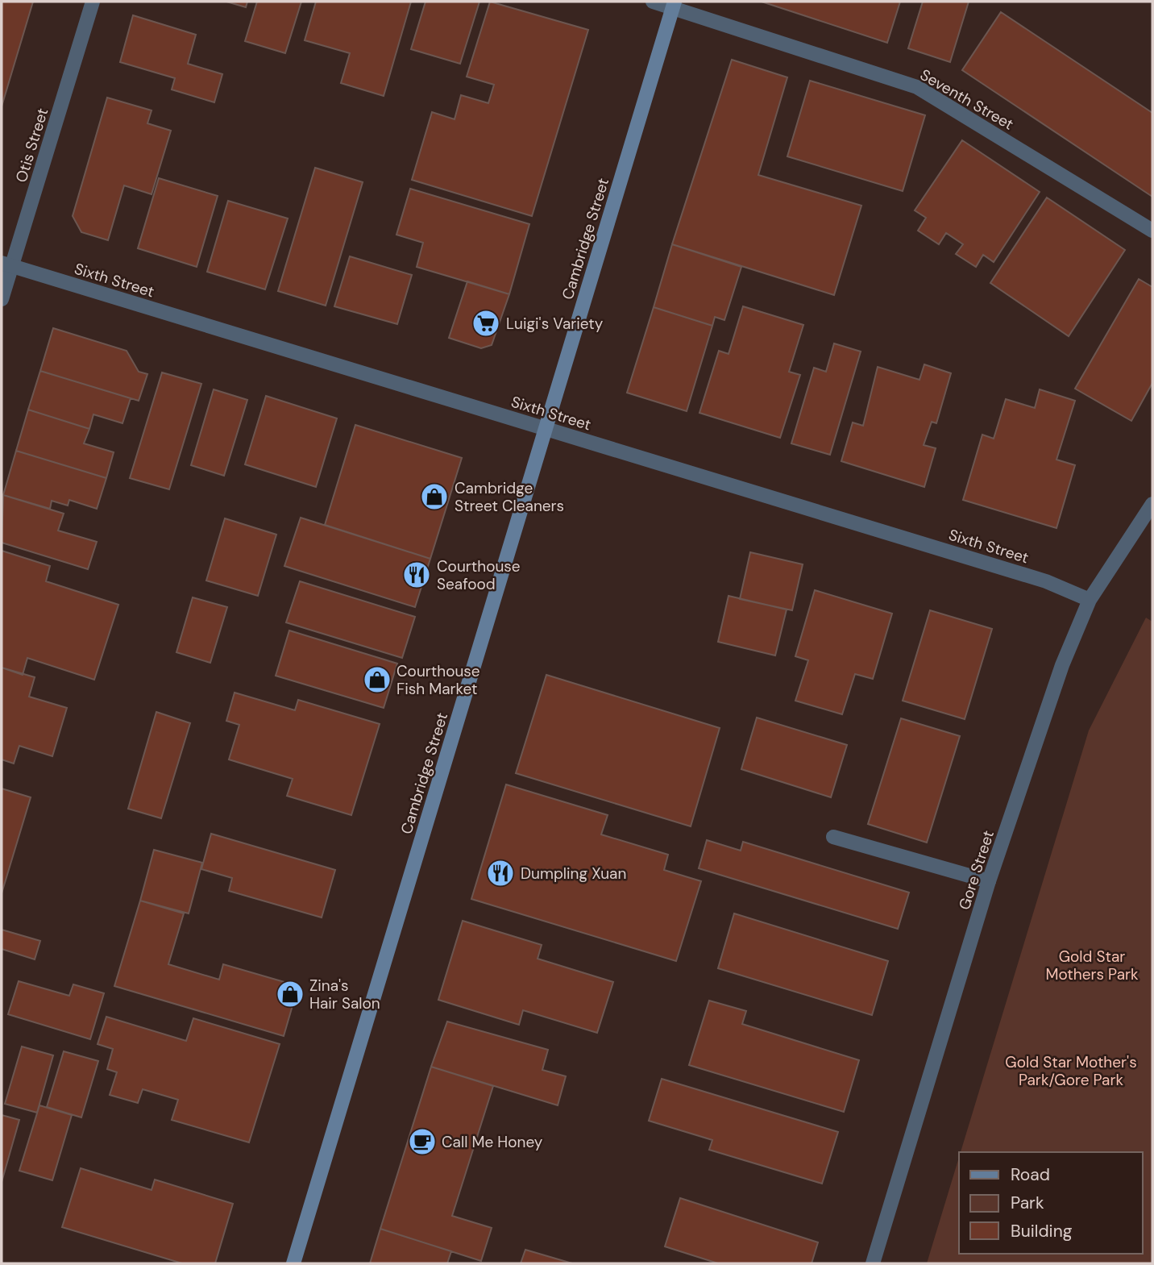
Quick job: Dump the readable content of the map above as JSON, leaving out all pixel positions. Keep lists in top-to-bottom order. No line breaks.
{"streets":{"main road":["Cambridge Street"],"street":["Seventh Street","Otis Street","Sixth Street","Gore Street"]},"crossings":[["Seventh Street","Cambridge Street"],["Otis Street","Sixth Street"],["Cambridge Street","Sixth Street"],["Sixth Street","Gore Street"]],"parks":["Gold Star Mothers Park","Gold Star Mother's Park/Gore Park"],"places":{"supermarket":["Luigi's Variety"],"shop":["Cambridge Street Cleaners","Courthouse Fish Market","Zina's Hair Salon"],"restaurant":["Courthouse Seafood","Dumpling Xuan"],"cafe":["Call Me Honey"]},"legend":["Road","Park","Building"]}
